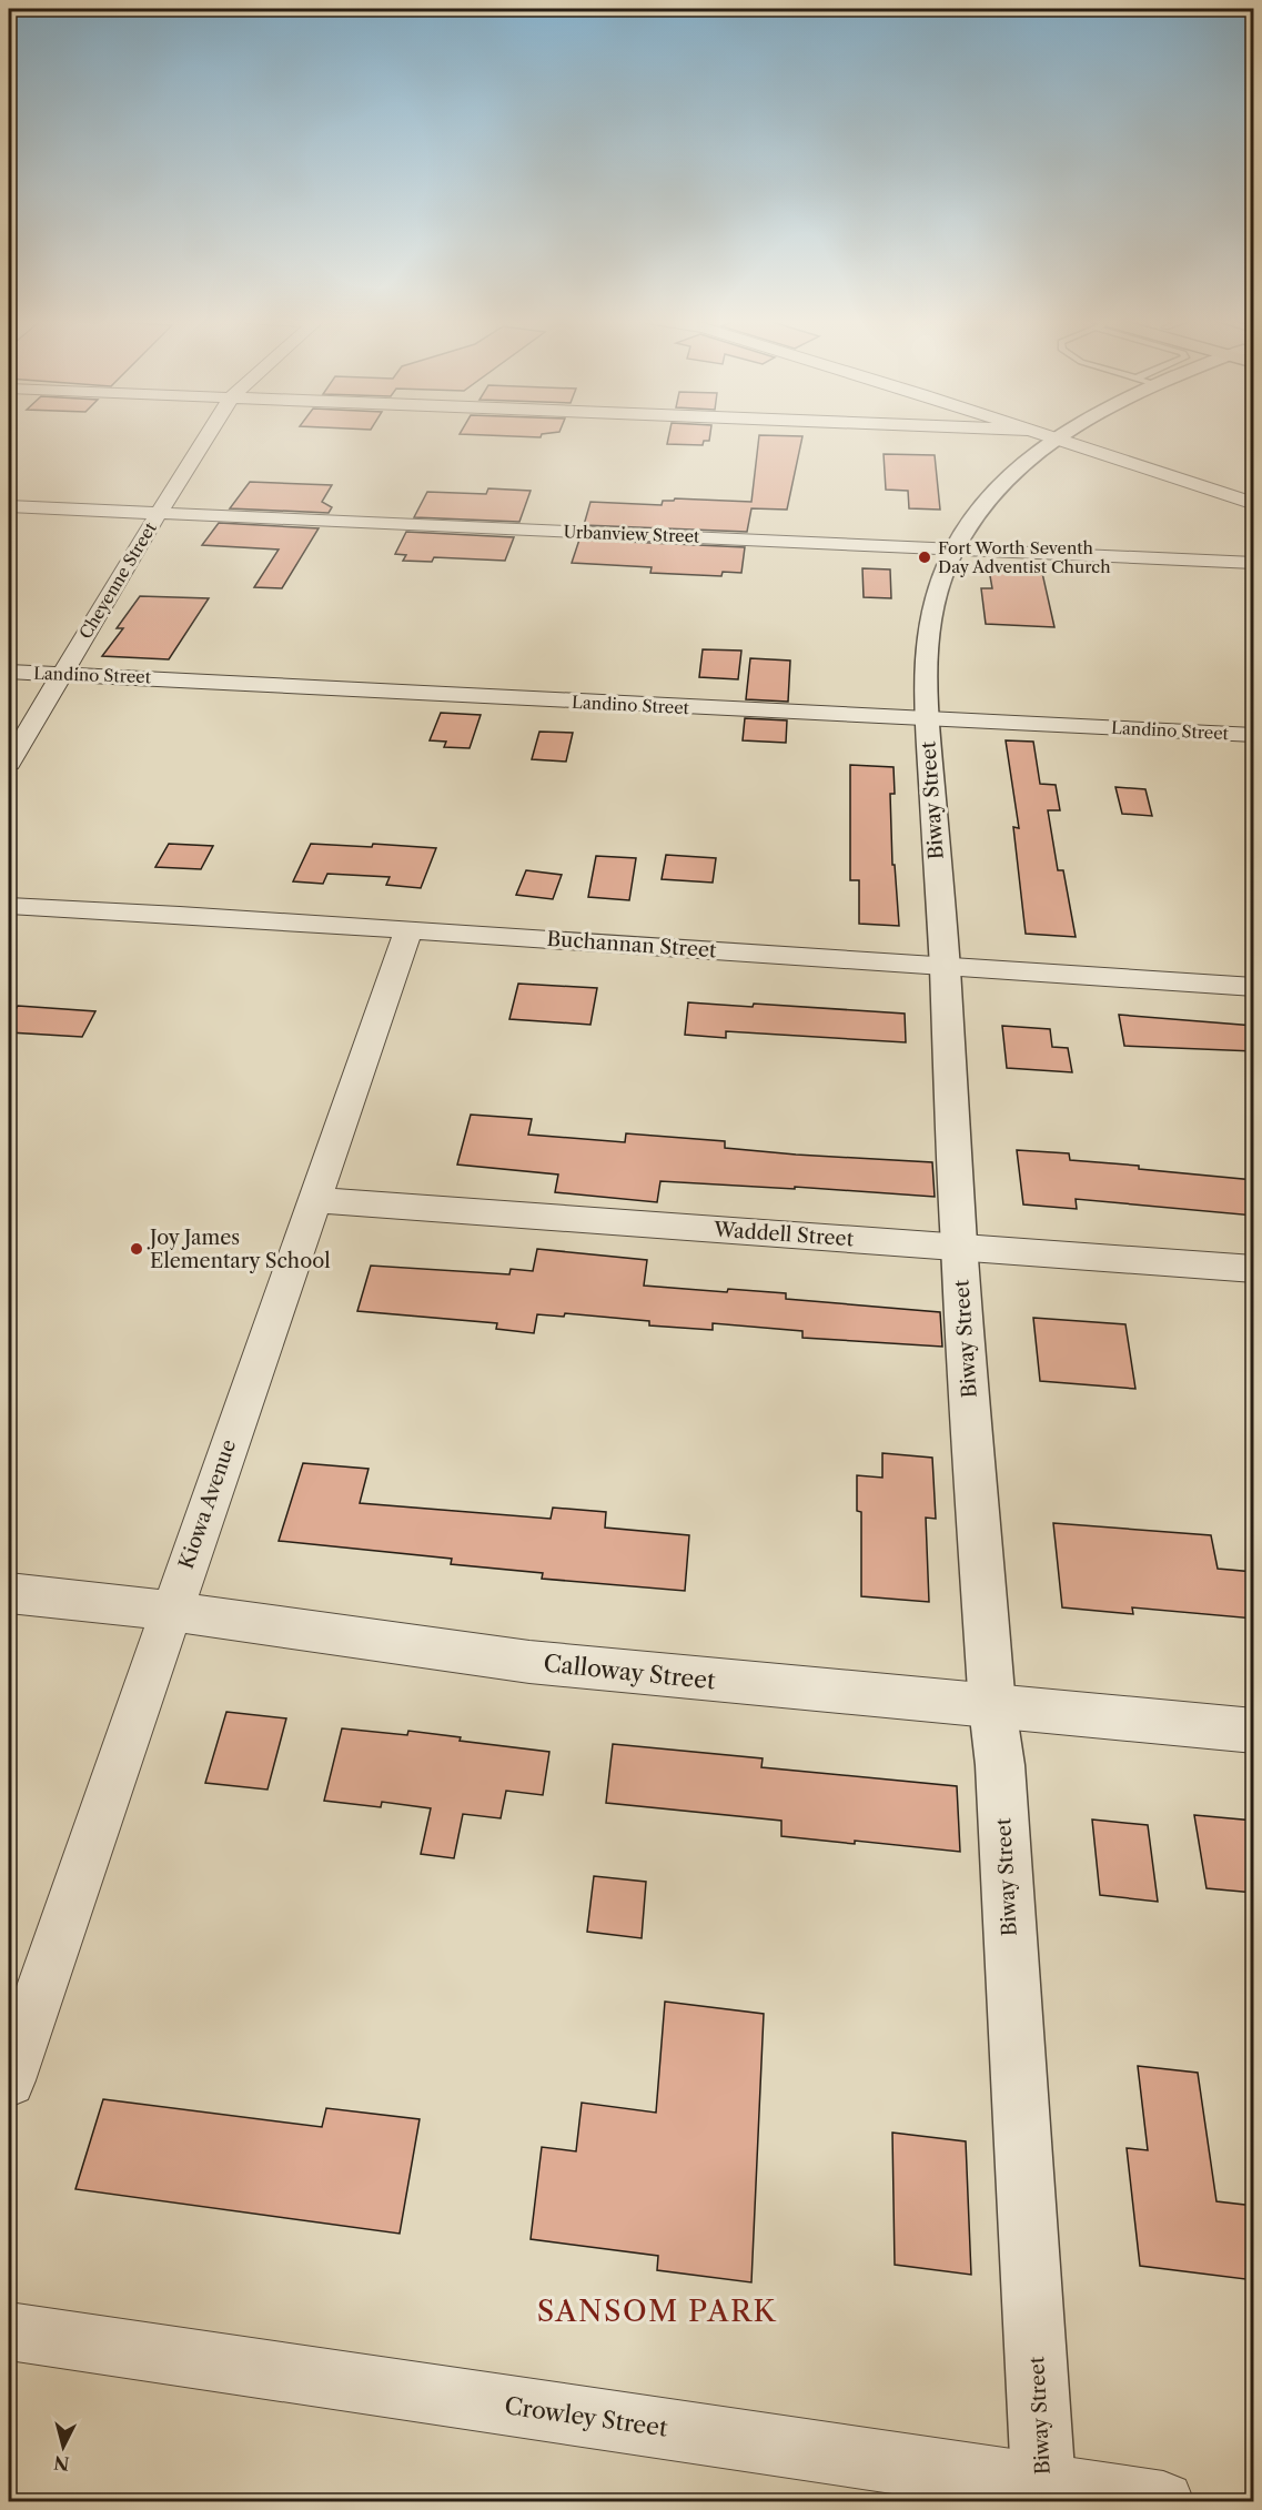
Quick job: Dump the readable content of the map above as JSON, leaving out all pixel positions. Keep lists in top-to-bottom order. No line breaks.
{"streets":{"street":["Urbanview Street","Cheyenne Street","Landino Street","Biway Street","Buchannan Street","Waddell Street","Kiowa Avenue","Calloway Street","Crowley Street"]},"crossings":[["Urbanview Street","Cheyenne Street"],["Urbanview Street","Biway Street"],["Cheyenne Street","Landino Street"],["Landino Street","Biway Street"],["Biway Street","Buchannan Street"],["Biway Street","Waddell Street"],["Biway Street","Calloway Street"],["Biway Street","Crowley Street"],["Buchannan Street","Kiowa Avenue"],["Waddell Street","Kiowa Avenue"],["Kiowa Avenue","Calloway Street"]],"districts":["SANSOM PARK"],"places":["Fort Worth Seventh Day Adventist Church","Joy James Elementary School"],"north":"bottom"}
